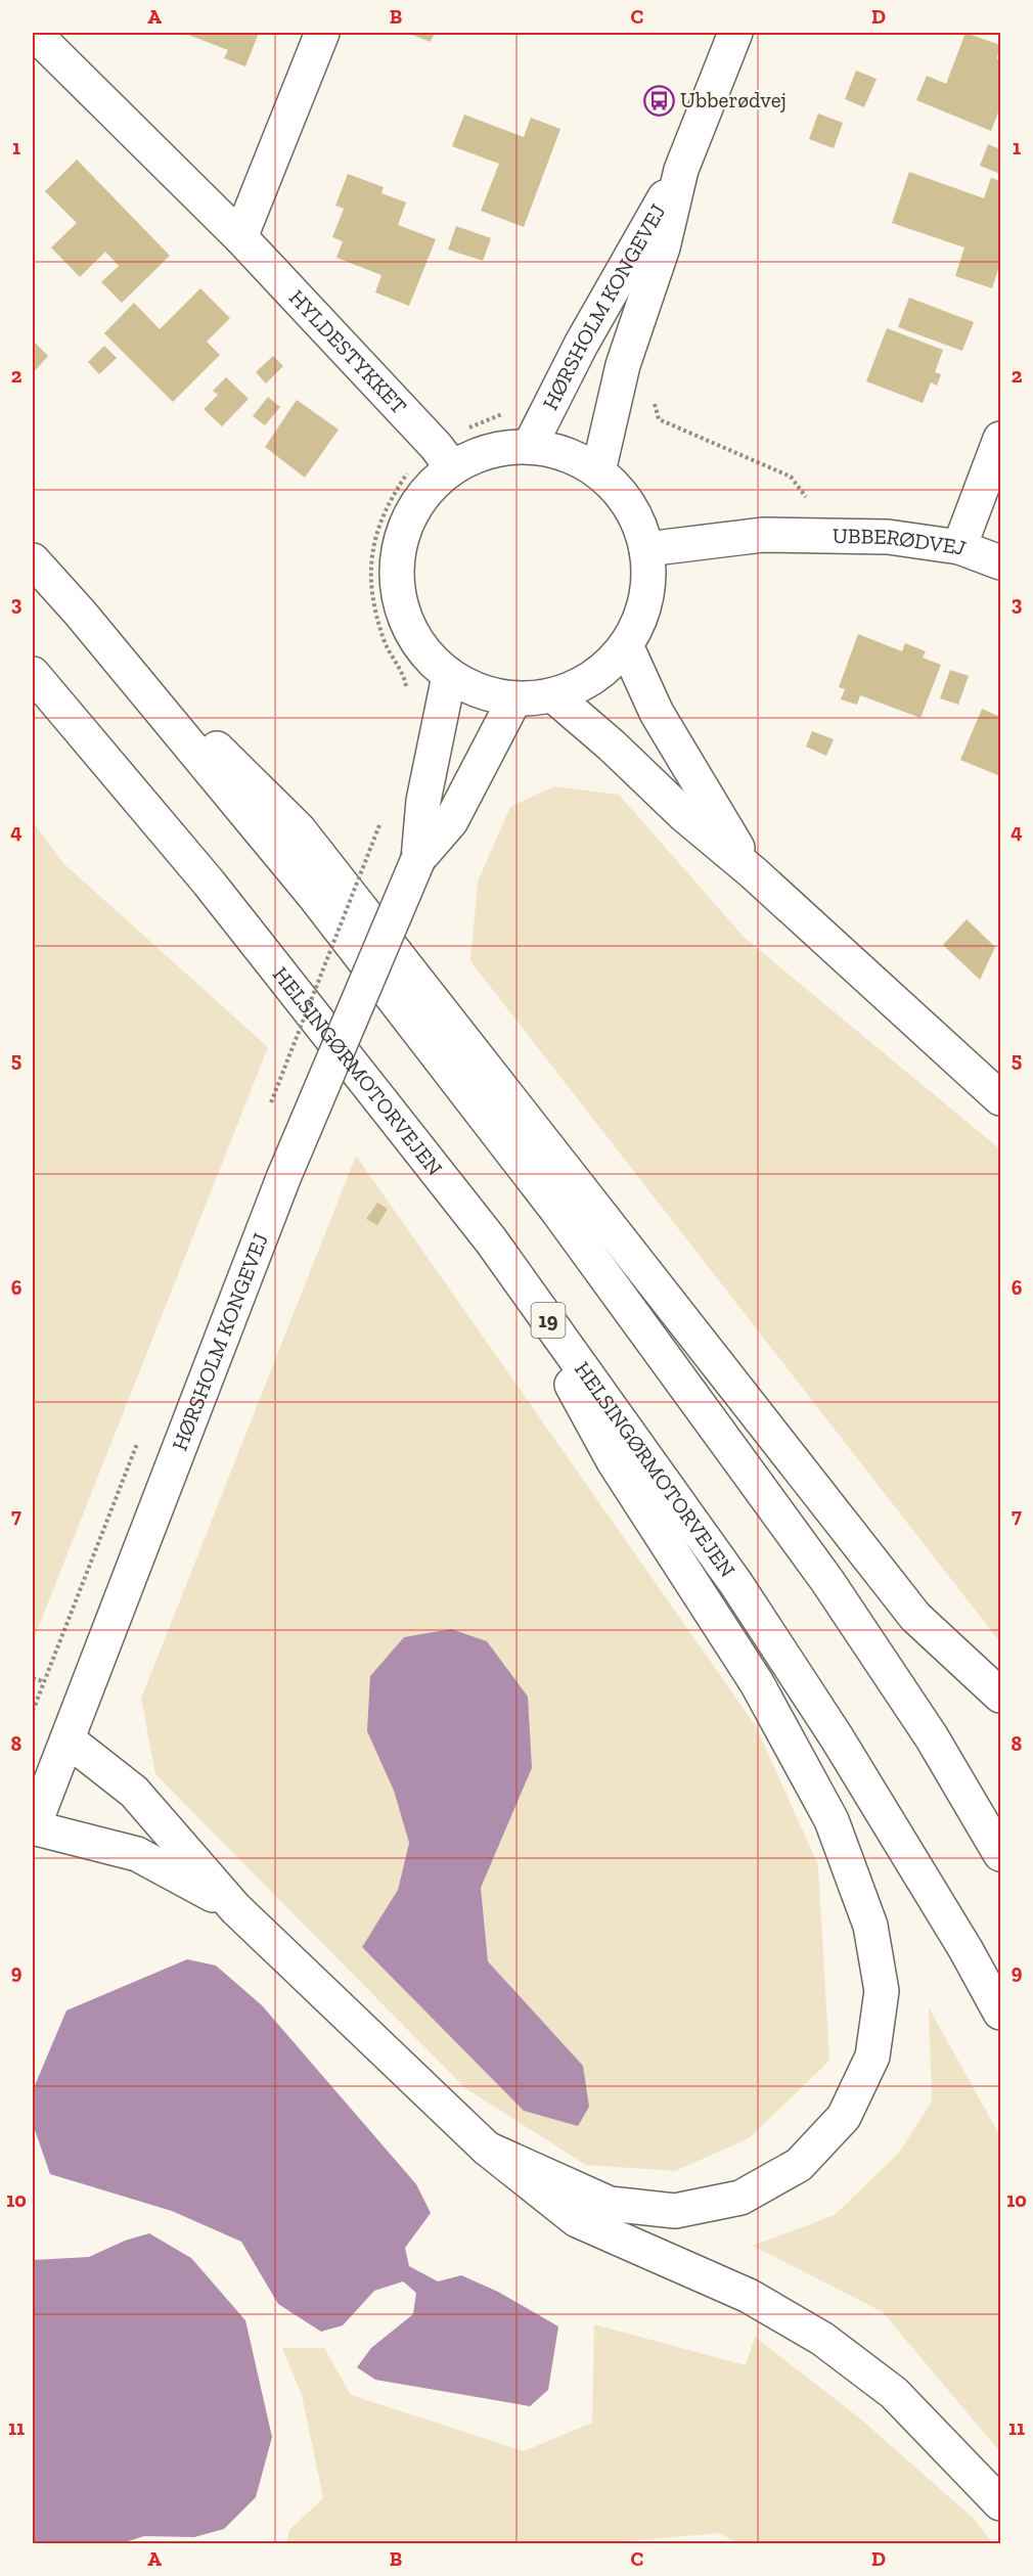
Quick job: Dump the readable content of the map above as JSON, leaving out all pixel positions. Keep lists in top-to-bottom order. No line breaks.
{"streets":{"main road":["HØRSHOLM KONGEVEJ","HYLDESTYKKET","UBBERØDVEJ","HELSINGØRMOTORVEJEN","19"]},"places":{"bus stop":["Ubberødvej"]},"grid":{"columns":["A","B","C","D"],"rows":["1","2","3","4","5","6","7","8","9","10","11"]}}
